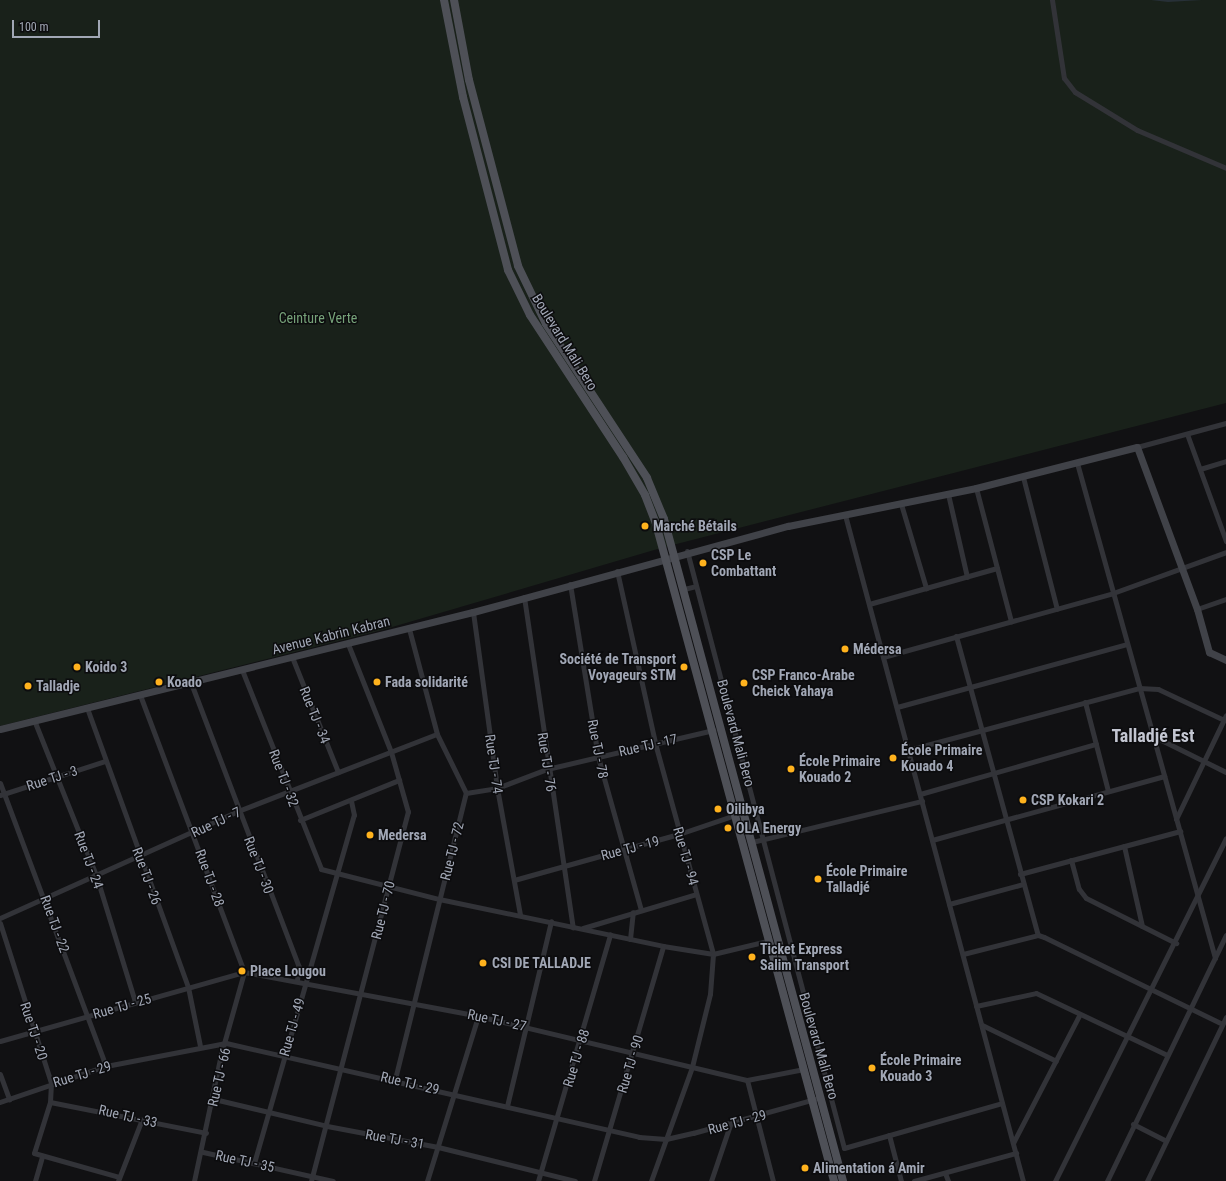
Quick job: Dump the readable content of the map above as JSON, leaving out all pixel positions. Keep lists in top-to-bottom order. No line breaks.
{"streets":{"main road":["Boulevard Mali Bero"],"street":["Avenue Kabrin Kabran","Rue TJ - 34","Rue TJ - 17","Rue TJ - 78","Rue TJ - 76","Rue TJ - 74","Rue TJ - 3","Rue TJ - 32","Rue TJ - 7","Rue TJ - 19","Rue TJ - 72","Rue TJ - 94","Rue TJ - 24","Rue TJ - 30","Rue TJ - 26","Rue TJ - 28","Rue TJ - 70","Rue TJ - 22","Rue TJ - 25","Rue TJ - 27","Rue TJ - 49","Rue TJ - 20","Rue TJ - 88","Rue TJ - 90","Rue TJ - 29","Rue TJ - 66","Rue TJ - 33","Rue TJ - 31","Rue TJ - 35"]},"crossings":[["Boulevard Mali Bero","Avenue Kabrin Kabran"],["Boulevard Mali Bero","Rue TJ - 17"],["Boulevard Mali Bero","Rue TJ - 19"],["Boulevard Mali Bero","Rue TJ - 27"],["Boulevard Mali Bero","Rue TJ - 29"],["Avenue Kabrin Kabran","Rue TJ - 34"],["Avenue Kabrin Kabran","Rue TJ - 78"],["Avenue Kabrin Kabran","Rue TJ - 76"],["Avenue Kabrin Kabran","Rue TJ - 74"],["Avenue Kabrin Kabran","Rue TJ - 32"],["Avenue Kabrin Kabran","Rue TJ - 94"],["Avenue Kabrin Kabran","Rue TJ - 24"],["Avenue Kabrin Kabran","Rue TJ - 30"],["Avenue Kabrin Kabran","Rue TJ - 26"],["Avenue Kabrin Kabran","Rue TJ - 28"],["Avenue Kabrin Kabran","Rue TJ - 70"],["Rue TJ - 34","Rue TJ - 7"],["Rue TJ - 17","Rue TJ - 78"],["Rue TJ - 17","Rue TJ - 76"],["Rue TJ - 17","Rue TJ - 74"],["Rue TJ - 17","Rue TJ - 72"],["Rue TJ - 17","Rue TJ - 94"],["Rue TJ - 78","Rue TJ - 19"],["Rue TJ - 76","Rue TJ - 32"],["Rue TJ - 76","Rue TJ - 19"],["Rue TJ - 74","Rue TJ - 32"],["Rue TJ - 74","Rue TJ - 19"],["Rue TJ - 3","Rue TJ - 24"],["Rue TJ - 3","Rue TJ - 26"],["Rue TJ - 3","Rue TJ - 22"],["Rue TJ - 32","Rue TJ - 7"],["Rue TJ - 32","Rue TJ - 72"],["Rue TJ - 32","Rue TJ - 94"],["Rue TJ - 32","Rue TJ - 70"],["Rue TJ - 32","Rue TJ - 49"],["Rue TJ - 32","Rue TJ - 88"],["Rue TJ - 32","Rue TJ - 90"],["Rue TJ - 7","Rue TJ - 24"],["Rue TJ - 7","Rue TJ - 30"],["Rue TJ - 7","Rue TJ - 26"],["Rue TJ - 7","Rue TJ - 28"],["Rue TJ - 7","Rue TJ - 70"],["Rue TJ - 7","Rue TJ - 22"],["Rue TJ - 19","Rue TJ - 94"],["Rue TJ - 72","Rue TJ - 27"],["Rue TJ - 72","Rue TJ - 29"],["Rue TJ - 94","Rue TJ - 27"],["Rue TJ - 94","Rue TJ - 29"],["Rue TJ - 24","Rue TJ - 25"],["Rue TJ - 30","Rue TJ - 27"],["Rue TJ - 26","Rue TJ - 25"],["Rue TJ - 26","Rue TJ - 29"],["Rue TJ - 28","Rue TJ - 25"],["Rue TJ - 28","Rue TJ - 27"],["Rue TJ - 28","Rue TJ - 66"],["Rue TJ - 70","Rue TJ - 27"],["Rue TJ - 70","Rue TJ - 29"],["Rue TJ - 70","Rue TJ - 31"],["Rue TJ - 70","Rue TJ - 35"],["Rue TJ - 22","Rue TJ - 25"],["Rue TJ - 22","Rue TJ - 29"],["Rue TJ - 25","Rue TJ - 27"],["Rue TJ - 25","Rue TJ - 20"],["Rue TJ - 25","Rue TJ - 66"],["Rue TJ - 27","Rue TJ - 49"],["Rue TJ - 27","Rue TJ - 88"],["Rue TJ - 27","Rue TJ - 90"],["Rue TJ - 27","Rue TJ - 66"],["Rue TJ - 49","Rue TJ - 29"],["Rue TJ - 49","Rue TJ - 31"],["Rue TJ - 49","Rue TJ - 35"],["Rue TJ - 20","Rue TJ - 29"],["Rue TJ - 20","Rue TJ - 33"],["Rue TJ - 88","Rue TJ - 29"],["Rue TJ - 88","Rue TJ - 31"],["Rue TJ - 90","Rue TJ - 29"],["Rue TJ - 29","Rue TJ - 66"],["Rue TJ - 66","Rue TJ - 33"],["Rue TJ - 66","Rue TJ - 31"],["Rue TJ - 66","Rue TJ - 35"]],"districts":["Talladjé Est"],"parks":["Ceinture Verte"],"places":["Marché Bétails","CSP Le Combattant","Médersa","Koido 3","Société de Transport Voyageurs STM","Koado","Fada solidarité","CSP Franco-Arabe Cheick Yahaya","Talladje","École Primaire Kouado 4","École Primaire Kouado 2","CSP Kokari 2","Oilibya","OLA Energy","Medersa","École Primaire Talladjé","Ticket Express Salim Transport","CSI DE TALLADJE","Place Lougou","École Primaire Kouado 3","Alimentation á Amir"],"scale_bar":"100 m"}
